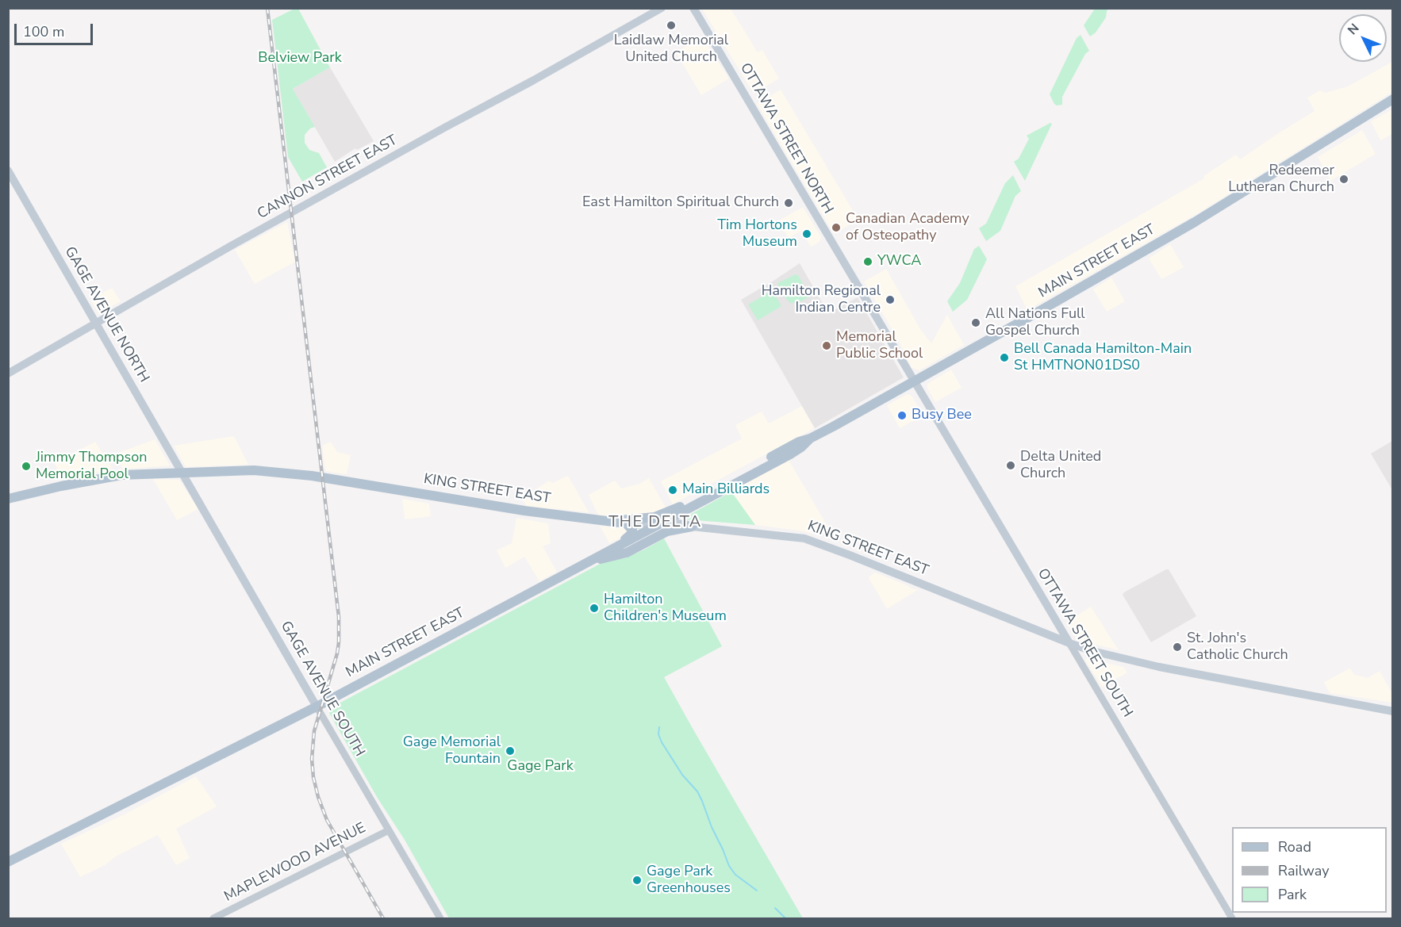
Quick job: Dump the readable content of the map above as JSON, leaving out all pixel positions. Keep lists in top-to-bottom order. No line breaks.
{"streets":{"main road":["OTTAWA STREET NORTH","CANNON STREET EAST","MAIN STREET EAST","GAGE AVENUE NORTH","KING STREET EAST","OTTAWA STREET SOUTH","GAGE AVENUE SOUTH"],"street":["MAPLEWOOD AVENUE"]},"crossings":[["OTTAWA STREET NORTH","MAIN STREET EAST"],["OTTAWA STREET NORTH","OTTAWA STREET SOUTH"],["CANNON STREET EAST","GAGE AVENUE NORTH"],["MAIN STREET EAST","KING STREET EAST"],["MAIN STREET EAST","OTTAWA STREET SOUTH"],["MAIN STREET EAST","GAGE AVENUE SOUTH"],["GAGE AVENUE NORTH","KING STREET EAST"],["GAGE AVENUE NORTH","GAGE AVENUE SOUTH"],["KING STREET EAST","OTTAWA STREET SOUTH"],["KING STREET EAST","GAGE AVENUE SOUTH"],["GAGE AVENUE SOUTH","MAPLEWOOD AVENUE"]],"districts":["THE DELTA"],"parks":["Belview Park","Gage Park"],"places":["Laidlaw Memorial United Church","Redeemer Lutheran Church","East Hamilton Spiritual Church","Canadian Academy of Osteopathy","Tim Hortons Museum","YWCA","Hamilton Regional Indian Centre","All Nations Full Gospel Church","Memorial Public School","Bell Canada Hamilton-Main St HMTNON01DS0","Busy Bee","Delta United Church","Jimmy Thompson Memorial Pool","Main Billiards","Hamilton Children's Museum","St. John's Catholic Church","Gage Memorial Fountain","Gage Park Greenhouses"],"legend":["Road","Railway","Park"],"scale_bar":"100 m","north":"top left"}
